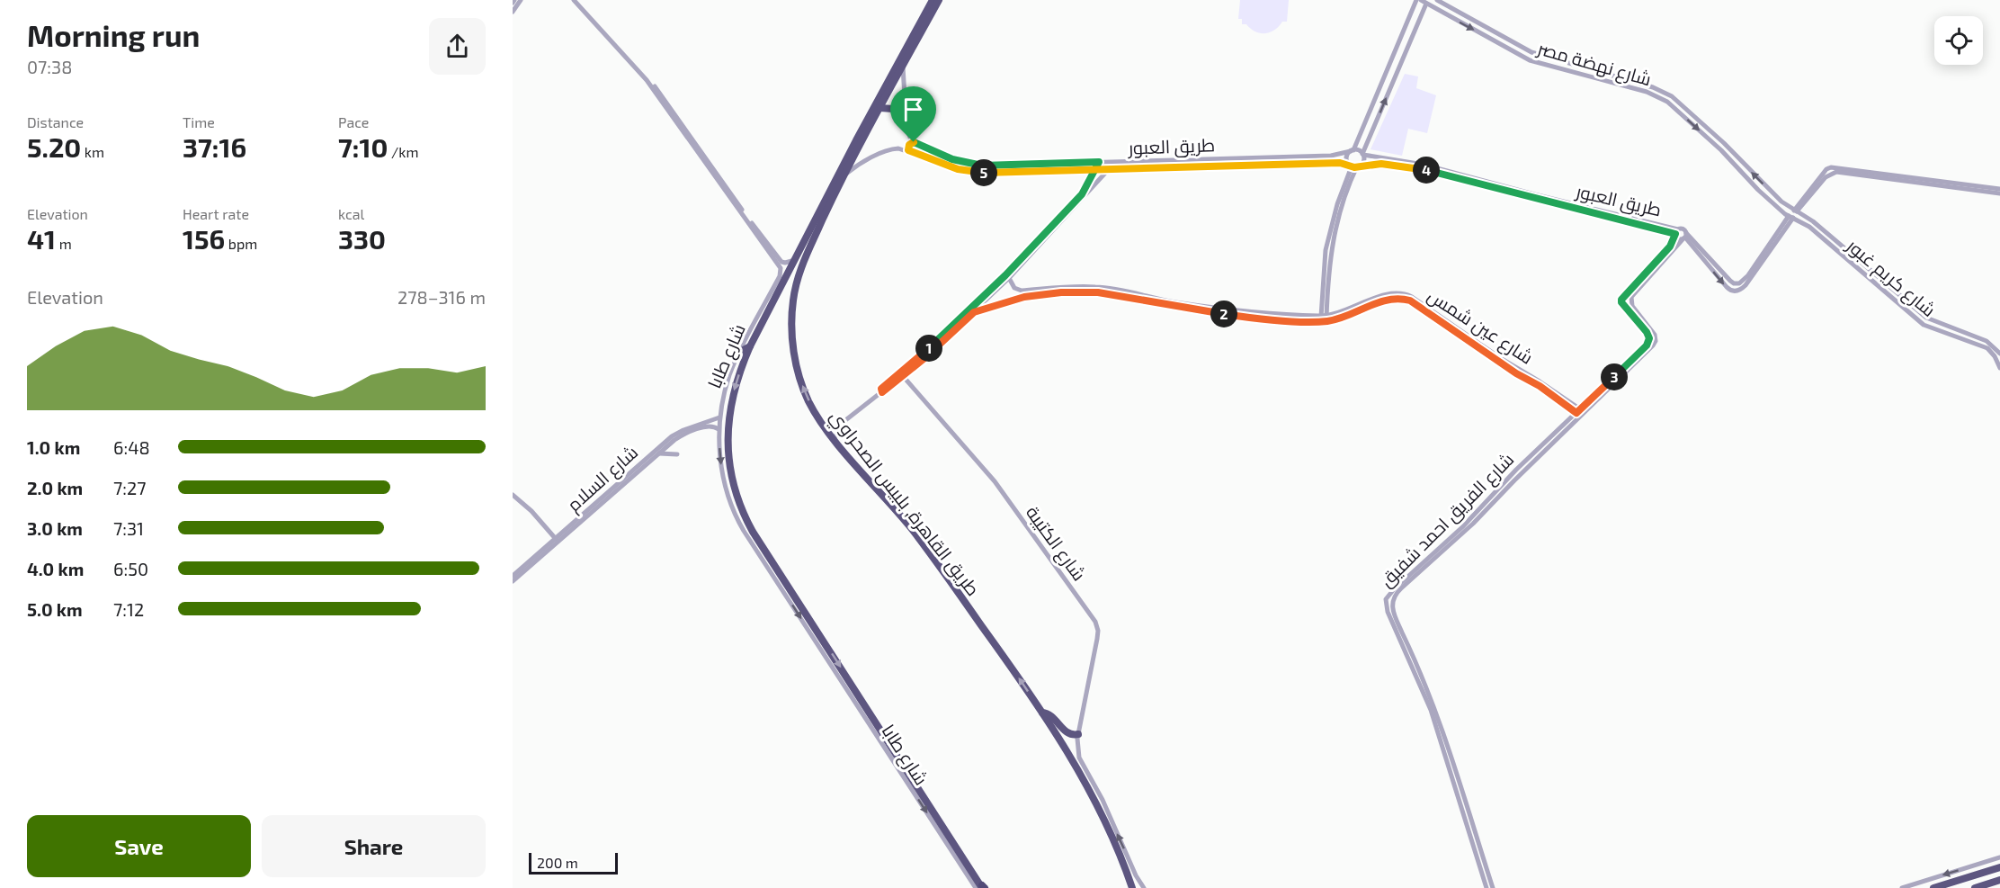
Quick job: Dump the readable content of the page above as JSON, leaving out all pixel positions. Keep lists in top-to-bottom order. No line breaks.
{"streets":{"highway":["طريق القاهرة, بلبيس الصحراوي"],"street":["شارع نهضة مصر","طريق العبور","شارع كريم غبور","شارع عين شمس","شارع طابا","شارع السلام","شارع الفريق احمد شفيق","شارع الكتيبة"]},"crossings":[["شارع نهضة مصر","شارع كريم غبور"],["طريق العبور","طريق القاهرة, بلبيس الصحراوي"],["طريق العبور","شارع الفريق احمد شفيق"],["شارع عين شمس","شارع الفريق احمد شفيق"],["شارع طابا","شارع السلام"]],"one_way":["شارع طابا","طريق القاهرة, بلبيس الصحراوي"],"scale_bar":"200 m","page":{"heading":["Morning run","07:38"],"stats":[["Distance","5.20 km"],["Time","37:16"],["Pace","7:10 /km"],["Elevation","41 m"],["Heart rate","156 bpm"],["kcal","330"]],"pins":["4","5","2","1","3"],"chart":["Elevation","278–316 m"],"list":[{"name":"1.0 km","note":"6:48"},{"name":"2.0 km","note":"7:27"},{"name":"3.0 km","note":"7:31"},{"name":"4.0 km","note":"6:50"},{"name":"5.0 km","note":"7:12"}],"buttons":["Save","Share"],"scale":"200 m"}}
